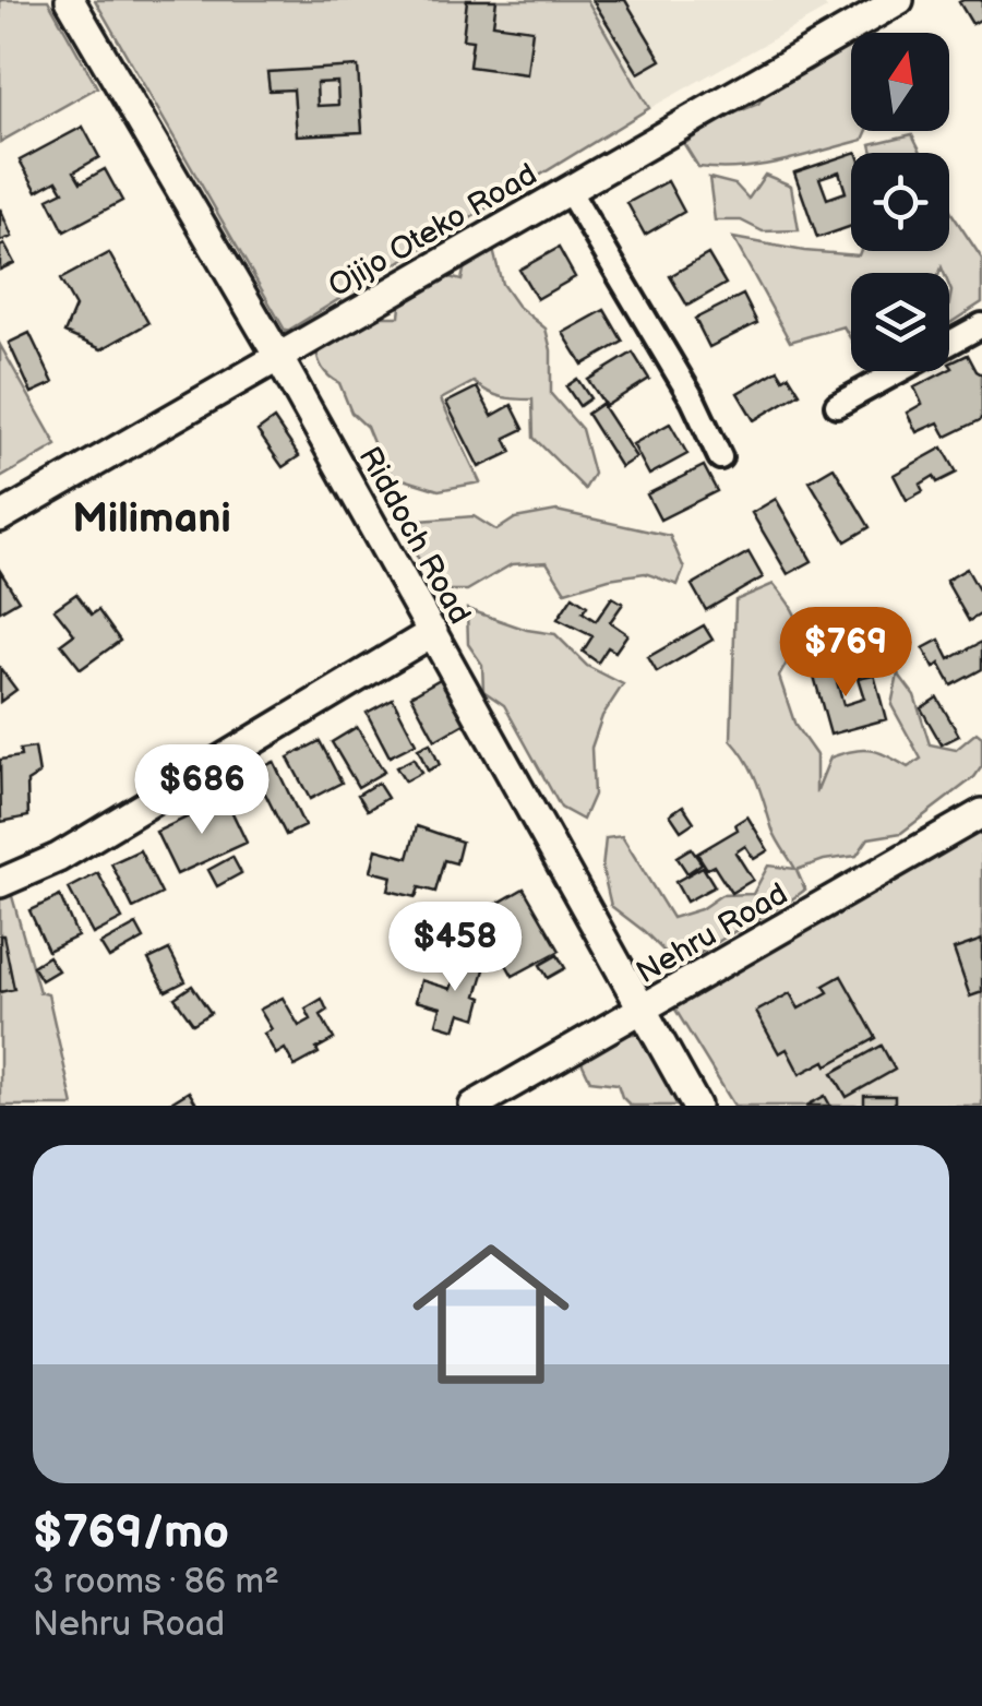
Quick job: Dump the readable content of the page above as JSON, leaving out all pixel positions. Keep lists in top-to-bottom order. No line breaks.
{"streets":{"street":["Ojijo Oteko Road","Riddoch Road","Nehru Road"]},"crossings":[["Ojijo Oteko Road","Riddoch Road"],["Riddoch Road","Nehru Road"]],"districts":["Milimani"],"north":"top","page":{"price":["$769","$686","$458"],"list":[{"name":"$769/mo","note":"3 rooms · 86 m² · Nehru Road"}]}}
